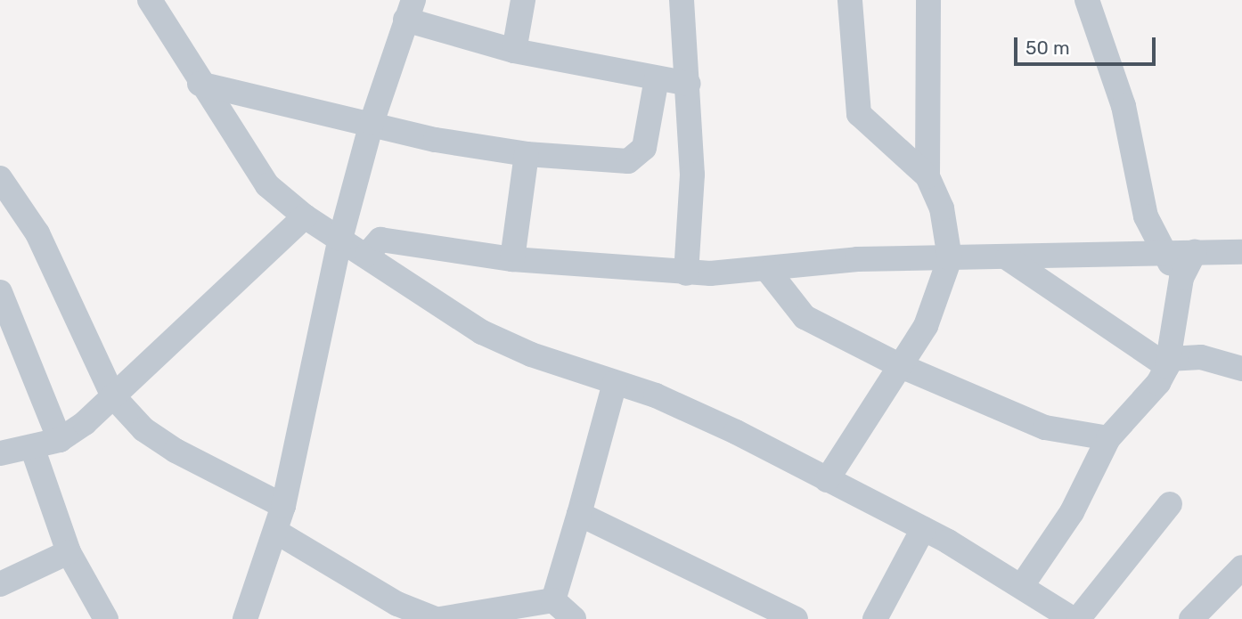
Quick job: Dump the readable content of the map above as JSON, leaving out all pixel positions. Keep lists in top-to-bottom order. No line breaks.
{"scale_bar":"50 m"}
